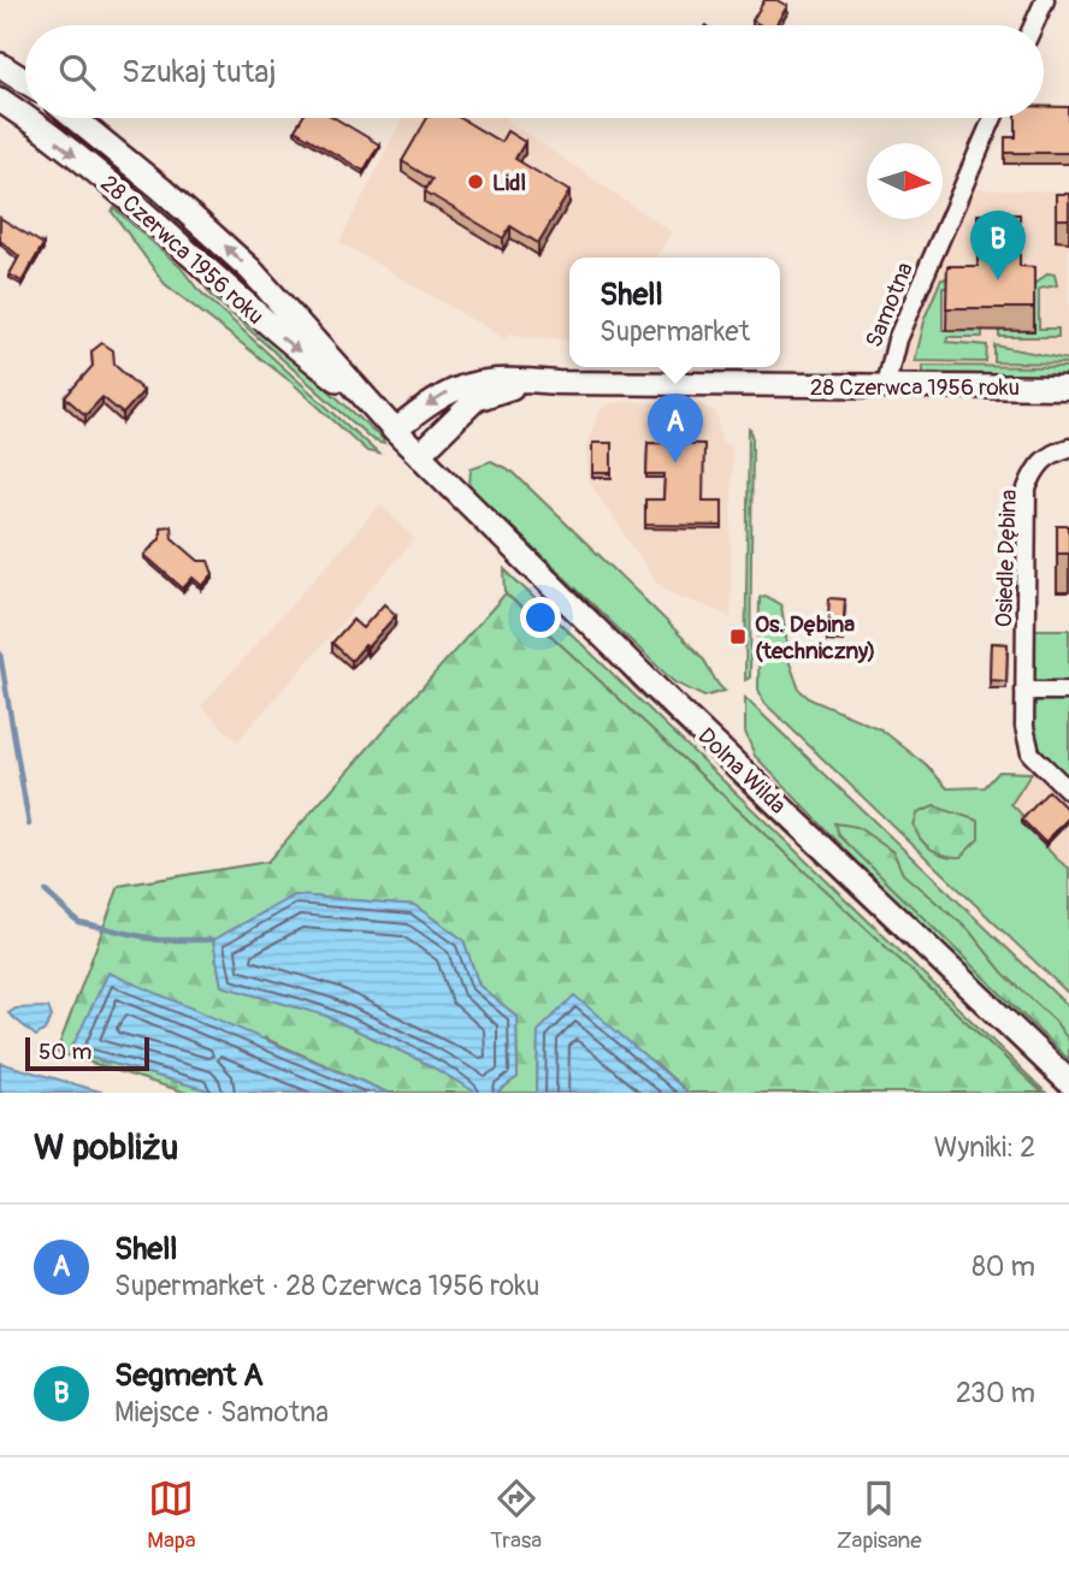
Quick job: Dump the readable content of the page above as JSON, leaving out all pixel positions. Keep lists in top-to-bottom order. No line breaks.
{"streets":{"main road":["28 Czerwca 1956 roku","Dolna Wilda"],"street":["Samotna","Osiedle Dębina"]},"crossings":[["28 Czerwca 1956 roku","Samotna"],["28 Czerwca 1956 roku","Dolna Wilda"]],"places":{"other":["Lidl"],"transit":["Os. Dębina (techniczny)"]},"scale_bar":"50 m","north":"right","page":{"search":"Szukaj tutaj","pins":["B","A"],"popup":["Shell","Supermarket"],"scale":"50 m","heading":["W pobliżu","Wyniki: 2"],"list":[{"mark":"A","name":"Shell","note":"Supermarket · 28 Czerwca 1956 roku","value":"80 m"},{"mark":"B","name":"Segment A","note":"Miejsce · Samotna","value":"230 m"}],"nav":["Mapa","Trasa","Zapisane"]}}
